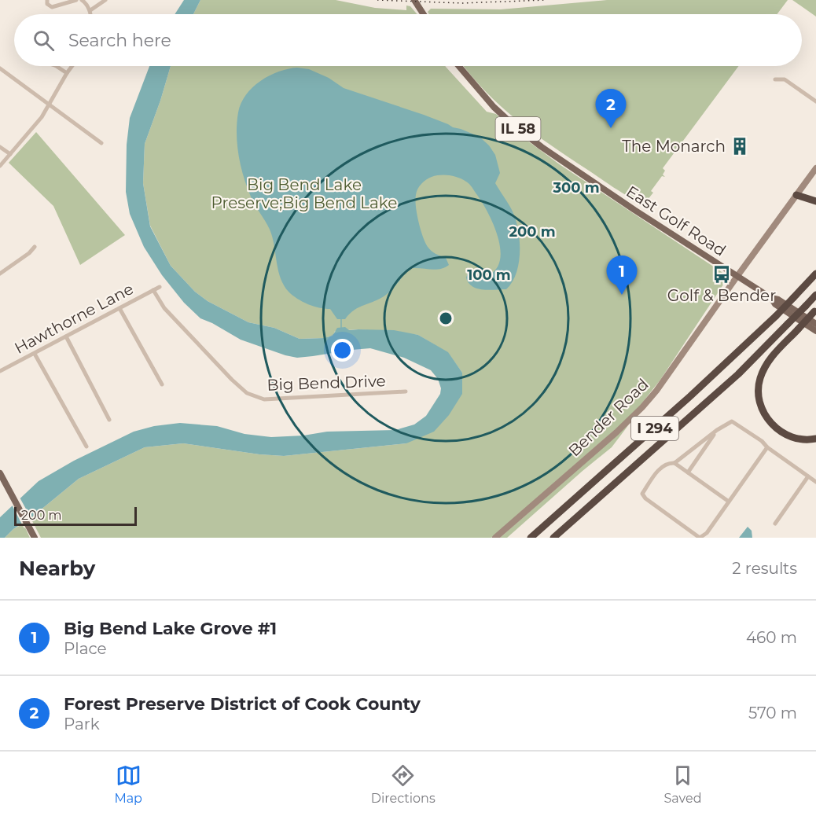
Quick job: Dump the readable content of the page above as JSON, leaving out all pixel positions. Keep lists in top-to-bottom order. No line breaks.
{"streets":{"highway":["I 294"],"main road":["IL 58","East Golf Road"],"street":["Hawthorne Lane","Big Bend Drive","Bender Road"]},"crossings":[["IL 58","East Golf Road"],["IL 58","Bender Road"],["East Golf Road","Bender Road"],["Hawthorne Lane","Big Bend Drive"]],"parks":["Big Bend Lake Preserve;Big Bend Lake"],"places":{"building":["The Monarch"],"bus stop":["Golf & Bender"]},"scale_bar":"200 m","page":{"search":"Search here","pins":["2","1"],"scale":"200 m","heading":["Nearby","2 results"],"list":[{"mark":"1","name":"Big Bend Lake Grove #1","note":"Place","value":"460 m"},{"mark":"2","name":"Forest Preserve District of Cook County","note":"Park","value":"570 m"}],"nav":["Map","Directions","Saved"]},"rings":["300 m","200 m","100 m"]}
